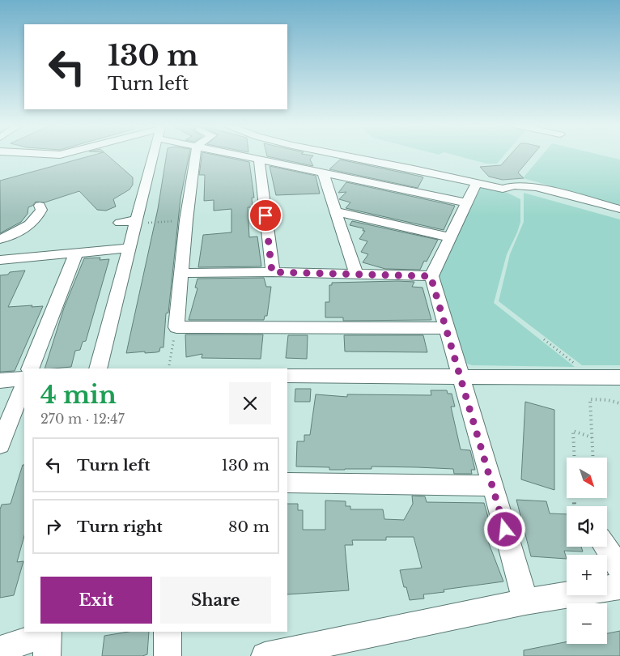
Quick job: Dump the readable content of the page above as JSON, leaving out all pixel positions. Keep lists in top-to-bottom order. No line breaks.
{"north":"bottom right","page":{"turn":["130 m","Turn left"],"heading":["4 min","270 m · 12:47"],"list":[{"name":"Turn left","value":"130 m"},{"name":"Turn right","value":"80 m"}],"map_buttons":["+","−"],"buttons":["Exit","Share"]}}
